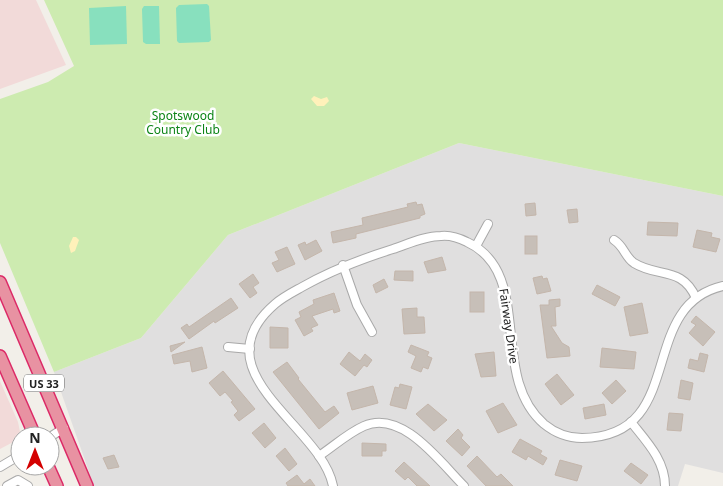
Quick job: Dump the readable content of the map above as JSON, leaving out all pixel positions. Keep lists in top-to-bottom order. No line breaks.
{"streets":{"highway":["US 33"],"street":["Fairway Drive"]},"parks":["Spotswood Country Club"],"north":"top"}
